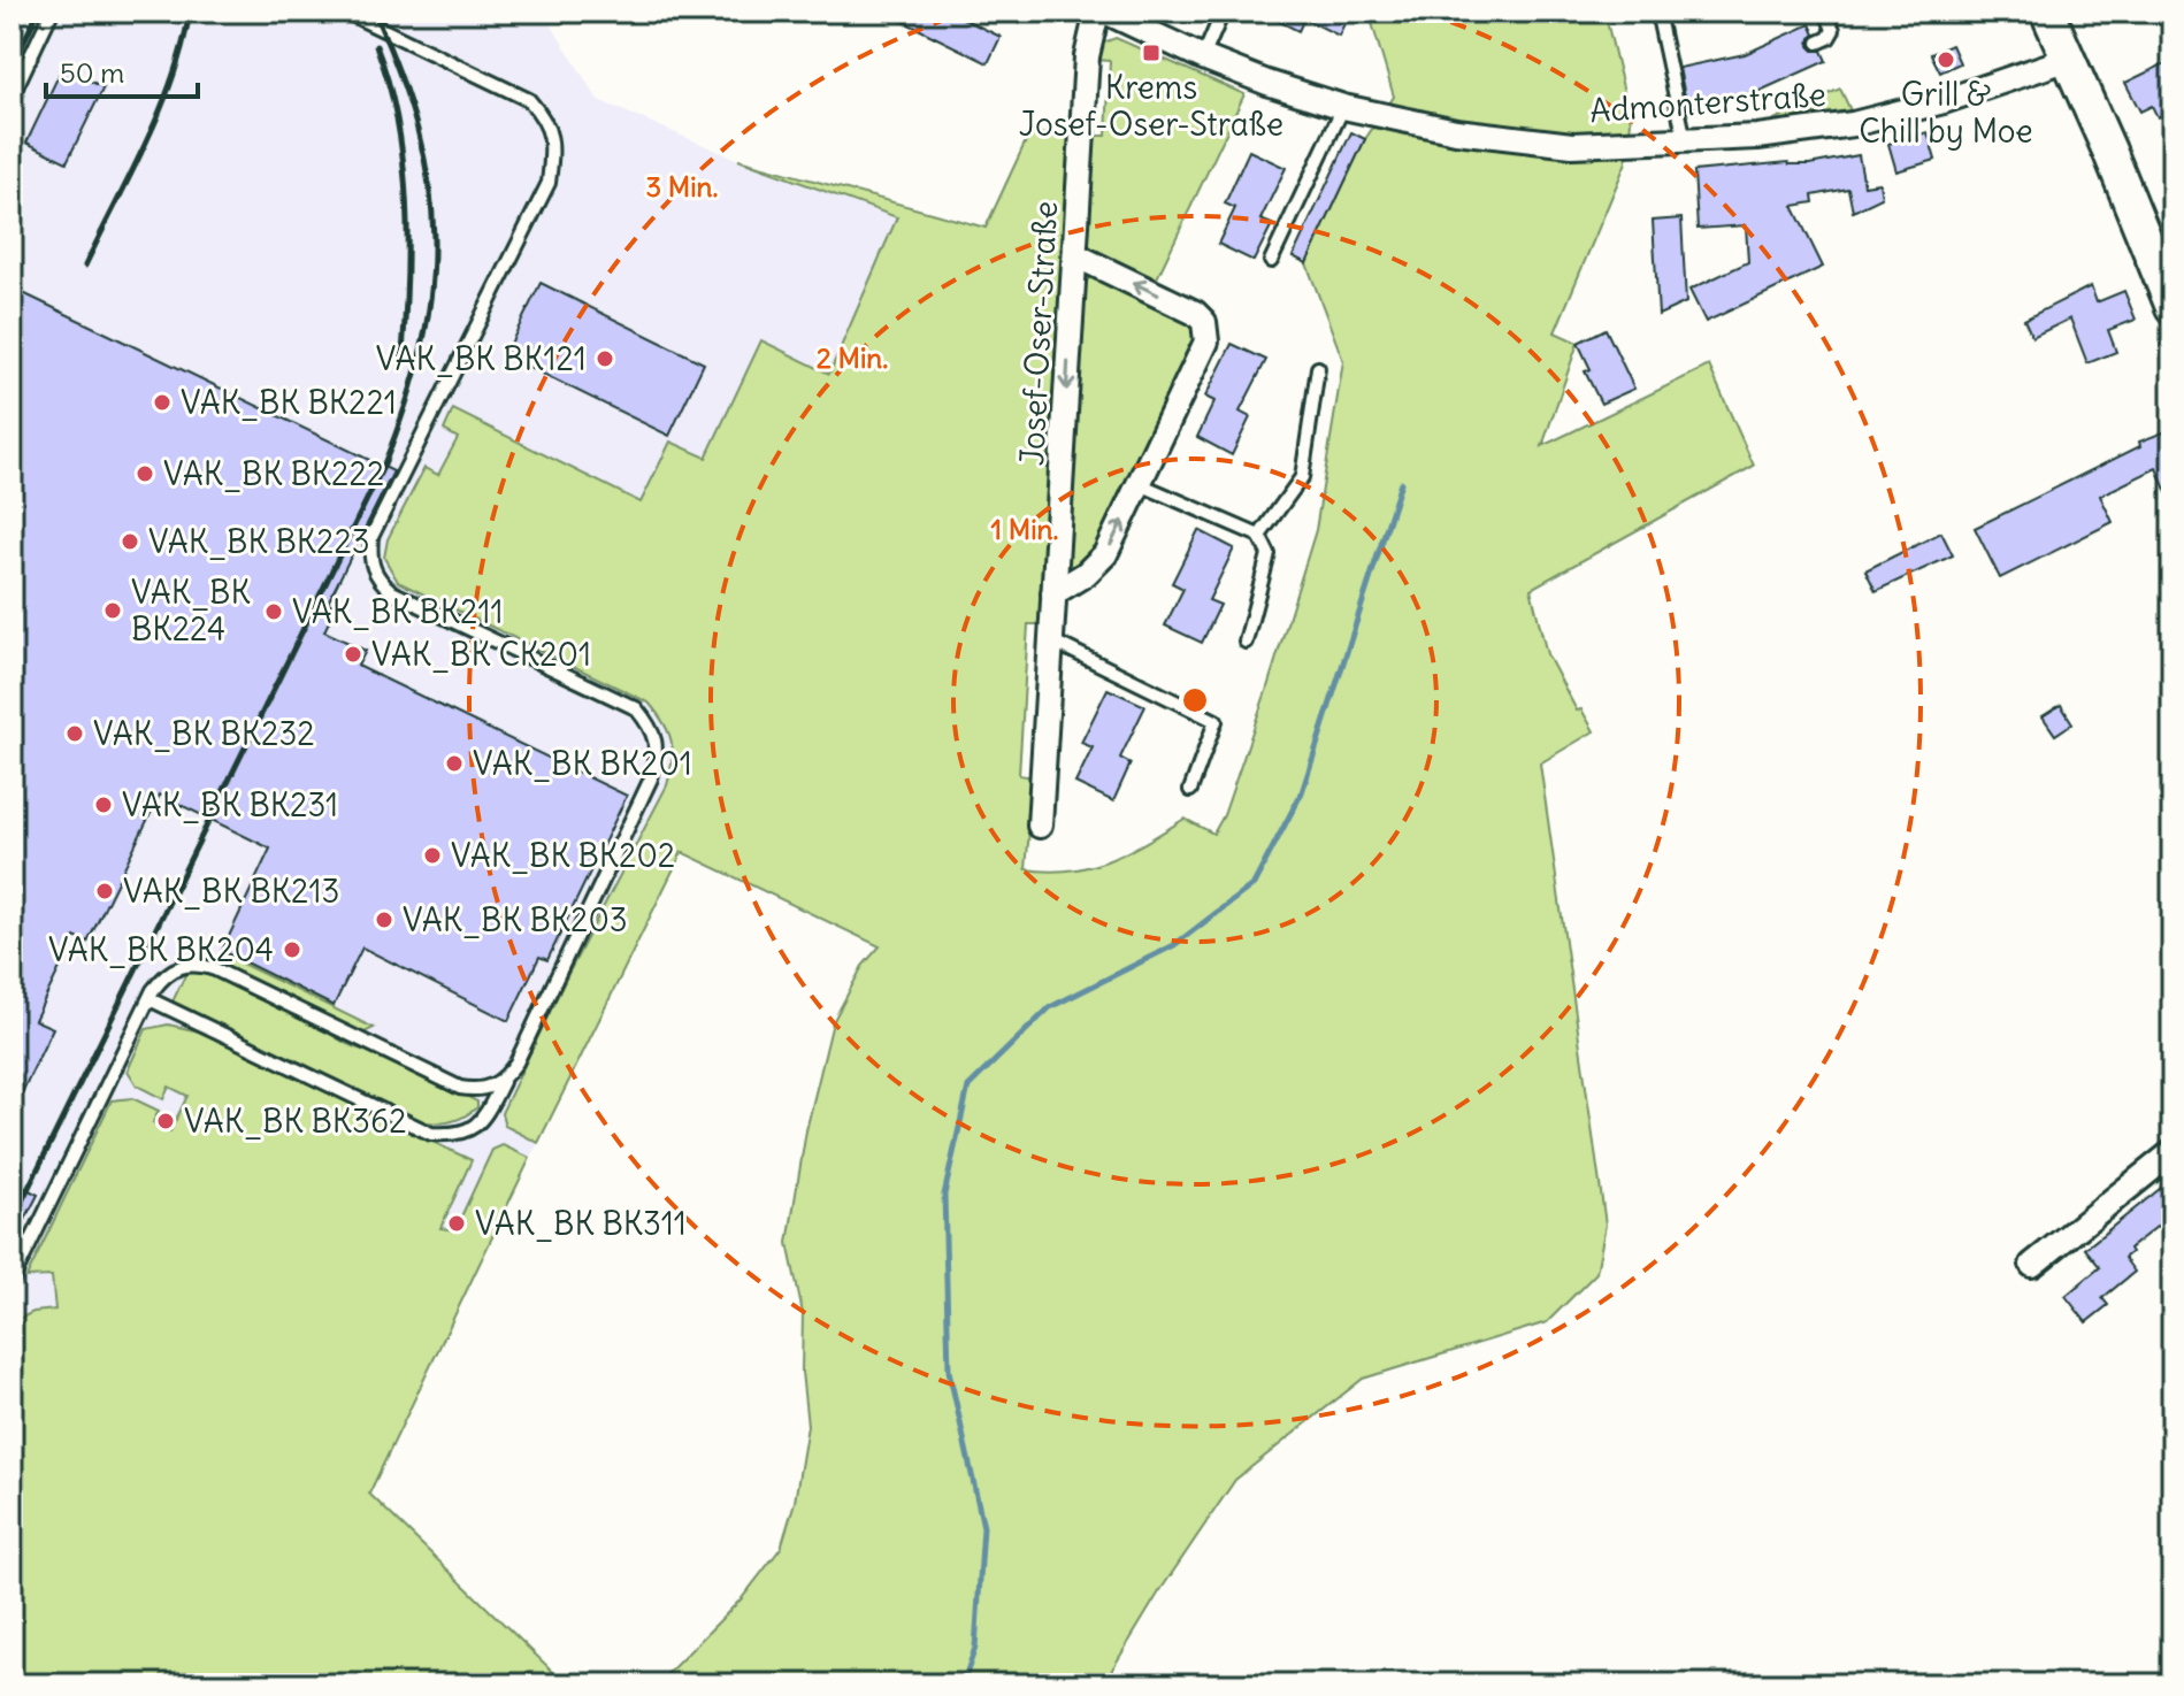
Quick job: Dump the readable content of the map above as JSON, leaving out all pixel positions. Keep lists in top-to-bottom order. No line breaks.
{"streets":{"street":["Admonterstraße","Josef-Oser-Straße"]},"one_way":["Josef-Oser-Straße"],"places":{"transit":["Krems Josef-Oser-Straße"],"other":["Grill & Chill by Moe","VAK_BK BK121","VAK_BK BK221","VAK_BK BK222","VAK_BK BK223","VAK_BK BK224","VAK_BK BK211","VAK_BK CK201","VAK_BK BK232","VAK_BK BK201","VAK_BK BK231","VAK_BK BK202","VAK_BK BK213","VAK_BK BK203","VAK_BK BK204","VAK_BK BK362","VAK_BK BK311"]},"scale_bar":"50 m","rings":["3 Min.","2 Min.","1 Min."]}
